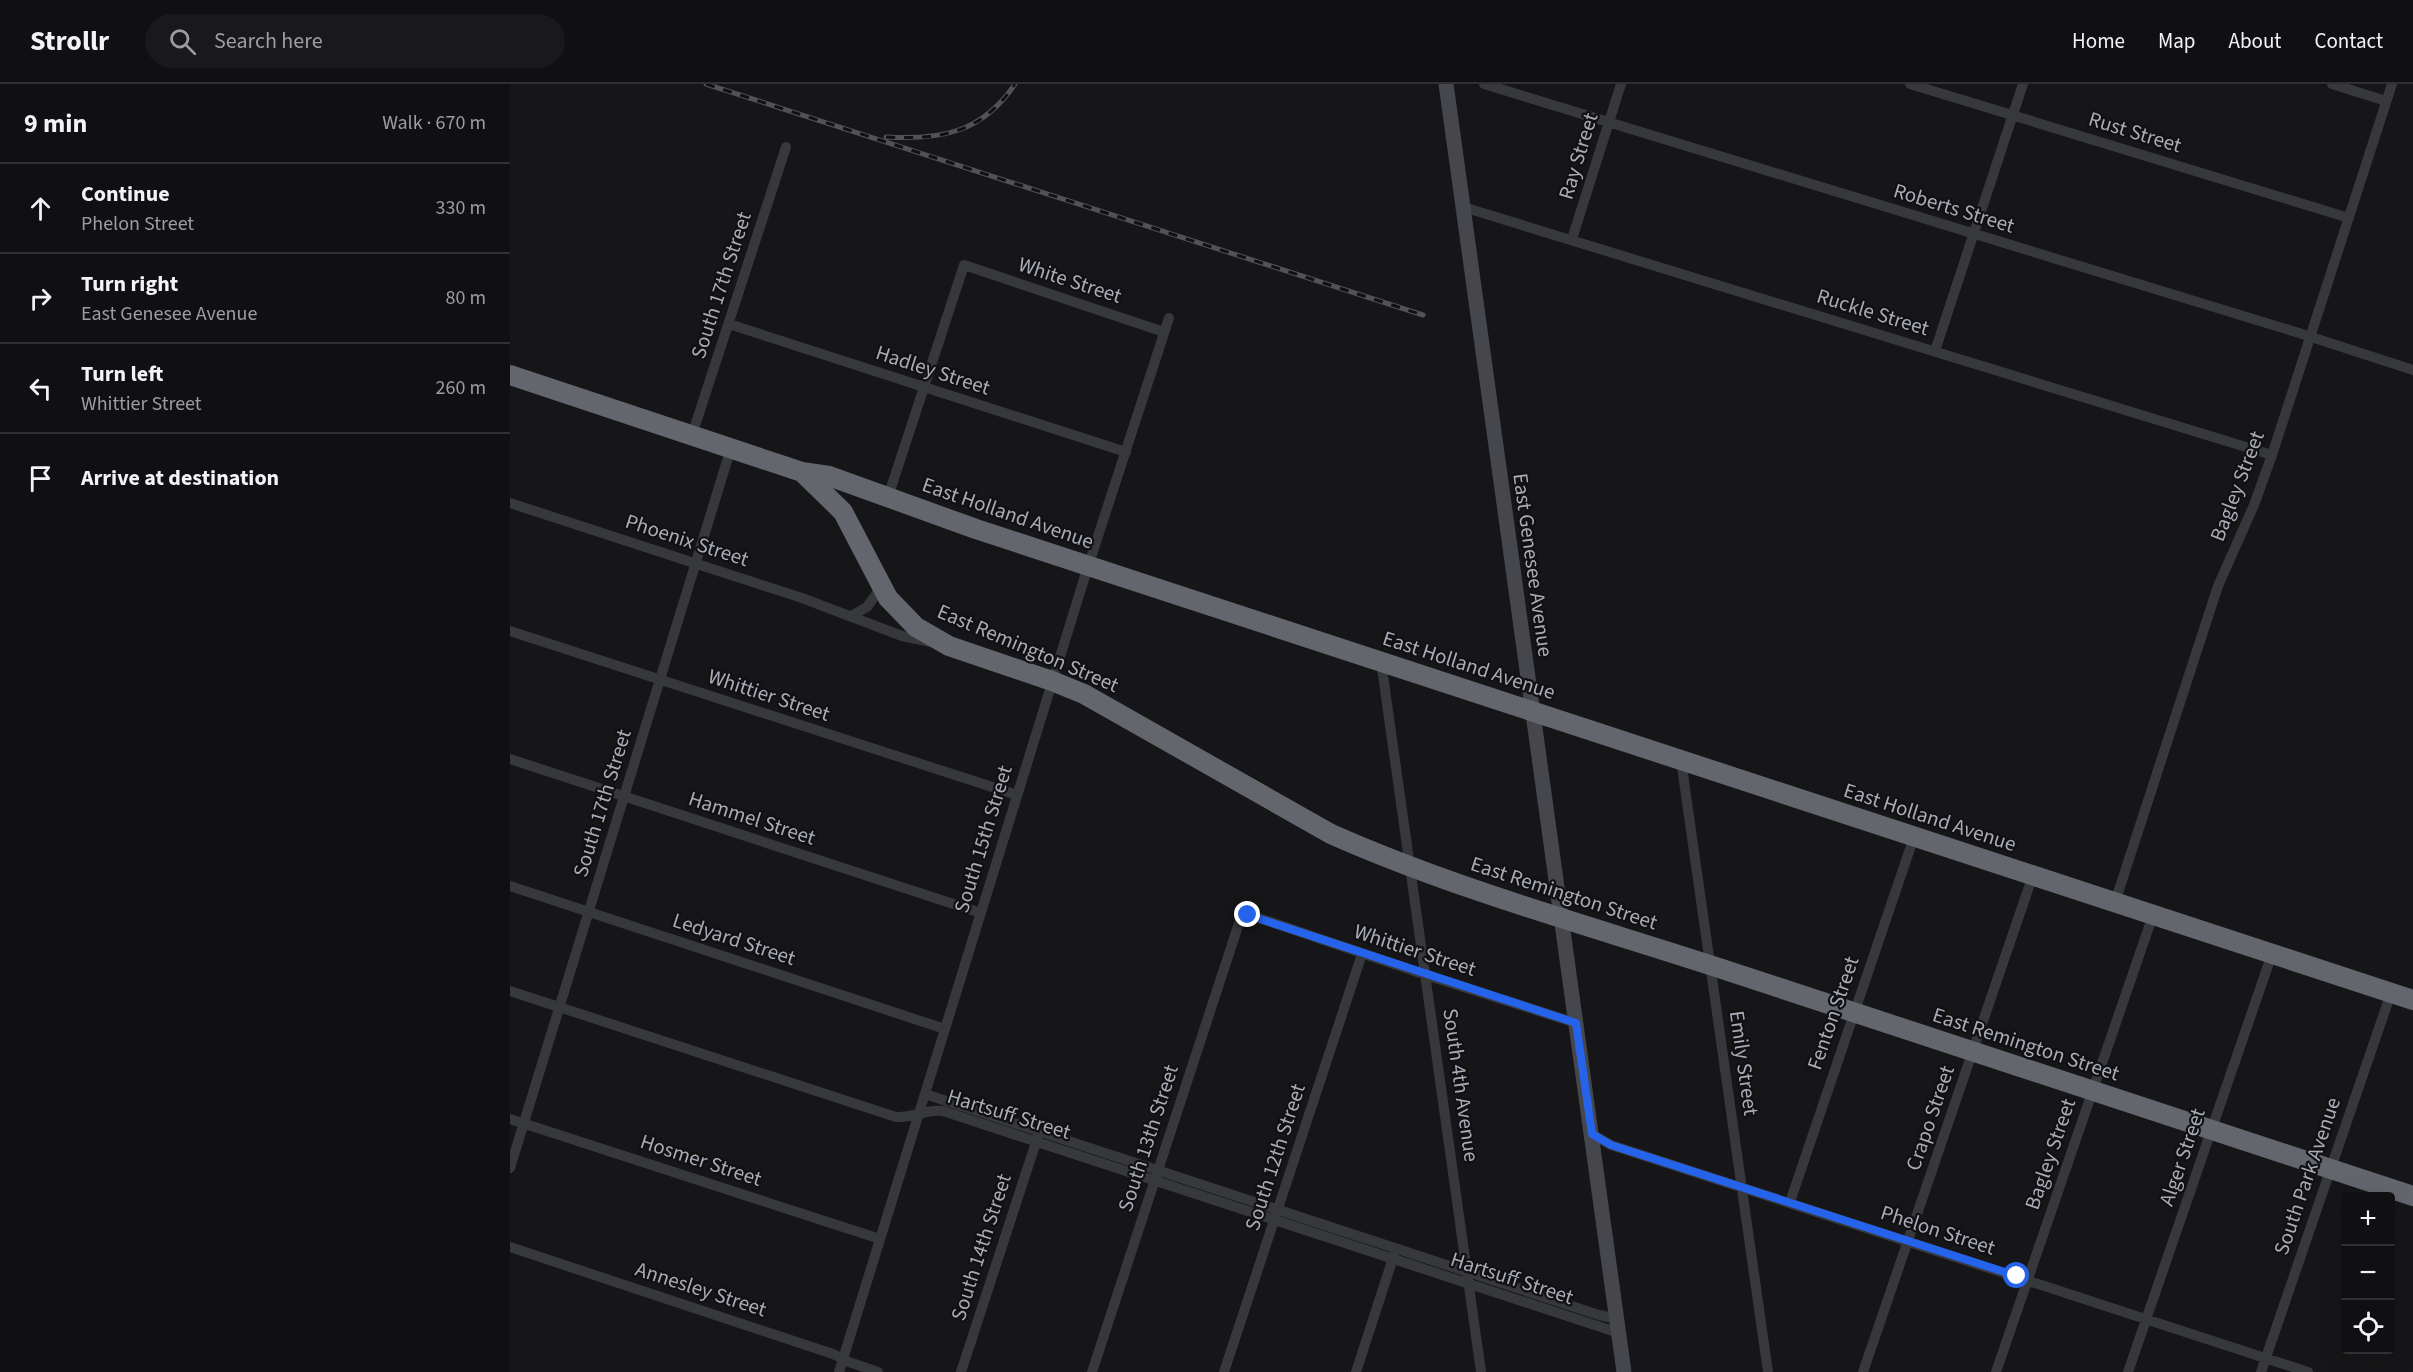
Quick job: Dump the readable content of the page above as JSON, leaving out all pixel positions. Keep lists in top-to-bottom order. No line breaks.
{"streets":{"highway":["East Holland Avenue","East Remington Street"],"main road":["East Genesee Avenue"],"street":["Rust Street","Ray Street","Roberts Street","White Street","South 17th Street","Ruckle Street","Hadley Street","Bagley Street","Phoenix Street","Whittier Street","Hammel Street","South 15th Street","Ledyard Street","Fenton Street","Emily Street","South 4th Avenue","Hartsuff Street","Crapo Street","South 13th Street","South 12th Street","Alger Street","Hosmer Street","South Park Avenue","Phelon Street","South 14th Street","Annesley Street"]},"crossings":[["Rust Street","Bagley Street"],["Ray Street","Roberts Street"],["Ray Street","Ruckle Street"],["Roberts Street","Bagley Street"],["White Street","Hadley Street"],["White Street","South 15th Street"],["South 17th Street","Hadley Street"],["South 17th Street","East Holland Avenue"],["South 17th Street","Phoenix Street"],["South 17th Street","Whittier Street"],["South 17th Street","Hammel Street"],["South 17th Street","Ledyard Street"],["South 17th Street","Hartsuff Street"],["South 17th Street","Hosmer Street"],["Ruckle Street","Bagley Street"],["Ruckle Street","East Genesee Avenue"],["Hadley Street","South 15th Street"],["Bagley Street","East Holland Avenue"],["Bagley Street","East Remington Street"],["Bagley Street","Phelon Street"],["East Holland Avenue","East Genesee Avenue"],["East Holland Avenue","East Remington Street"],["East Holland Avenue","South 15th Street"],["East Holland Avenue","Fenton Street"],["East Holland Avenue","Emily Street"],["East Holland Avenue","South 4th Avenue"],["East Holland Avenue","Crapo Street"],["East Holland Avenue","Alger Street"],["East Holland Avenue","South Park Avenue"],["Phoenix Street","East Remington Street"],["East Genesee Avenue","East Remington Street"],["East Genesee Avenue","Whittier Street"],["East Genesee Avenue","Hartsuff Street"],["East Genesee Avenue","Phelon Street"],["East Remington Street","South 15th Street"],["East Remington Street","Fenton Street"],["East Remington Street","Emily Street"],["East Remington Street","South 4th Avenue"],["East Remington Street","Crapo Street"],["East Remington Street","Alger Street"],["East Remington Street","South Park Avenue"],["Whittier Street","South 15th Street"],["Whittier Street","South 4th Avenue"],["Whittier Street","South 13th Street"],["Whittier Street","South 12th Street"],["Hammel Street","South 15th Street"],["South 15th Street","Ledyard Street"],["South 15th Street","Hartsuff Street"],["South 15th Street","Hosmer Street"],["South 15th Street","Annesley Street"],["Fenton Street","Phelon Street"],["Emily Street","Phelon Street"],["South 4th Avenue","Hartsuff Street"],["Hartsuff Street","South 13th Street"],["Hartsuff Street","South 12th Street"],["Hartsuff Street","South 14th Street"],["Crapo Street","Phelon Street"],["Alger Street","Phelon Street"],["South Park Avenue","Phelon Street"]],"page":{"header":"Strollr","search":"Search here","nav":["Home","Map","About","Contact"],"heading":["9 min","Walk · 670 m"],"list":[["Continue","Phelon Street","330 m"],["Turn right","East Genesee Avenue","80 m"],["Turn left","Whittier Street","260 m"],"Arrive at destination"],"map_buttons":["+","−"]}}
